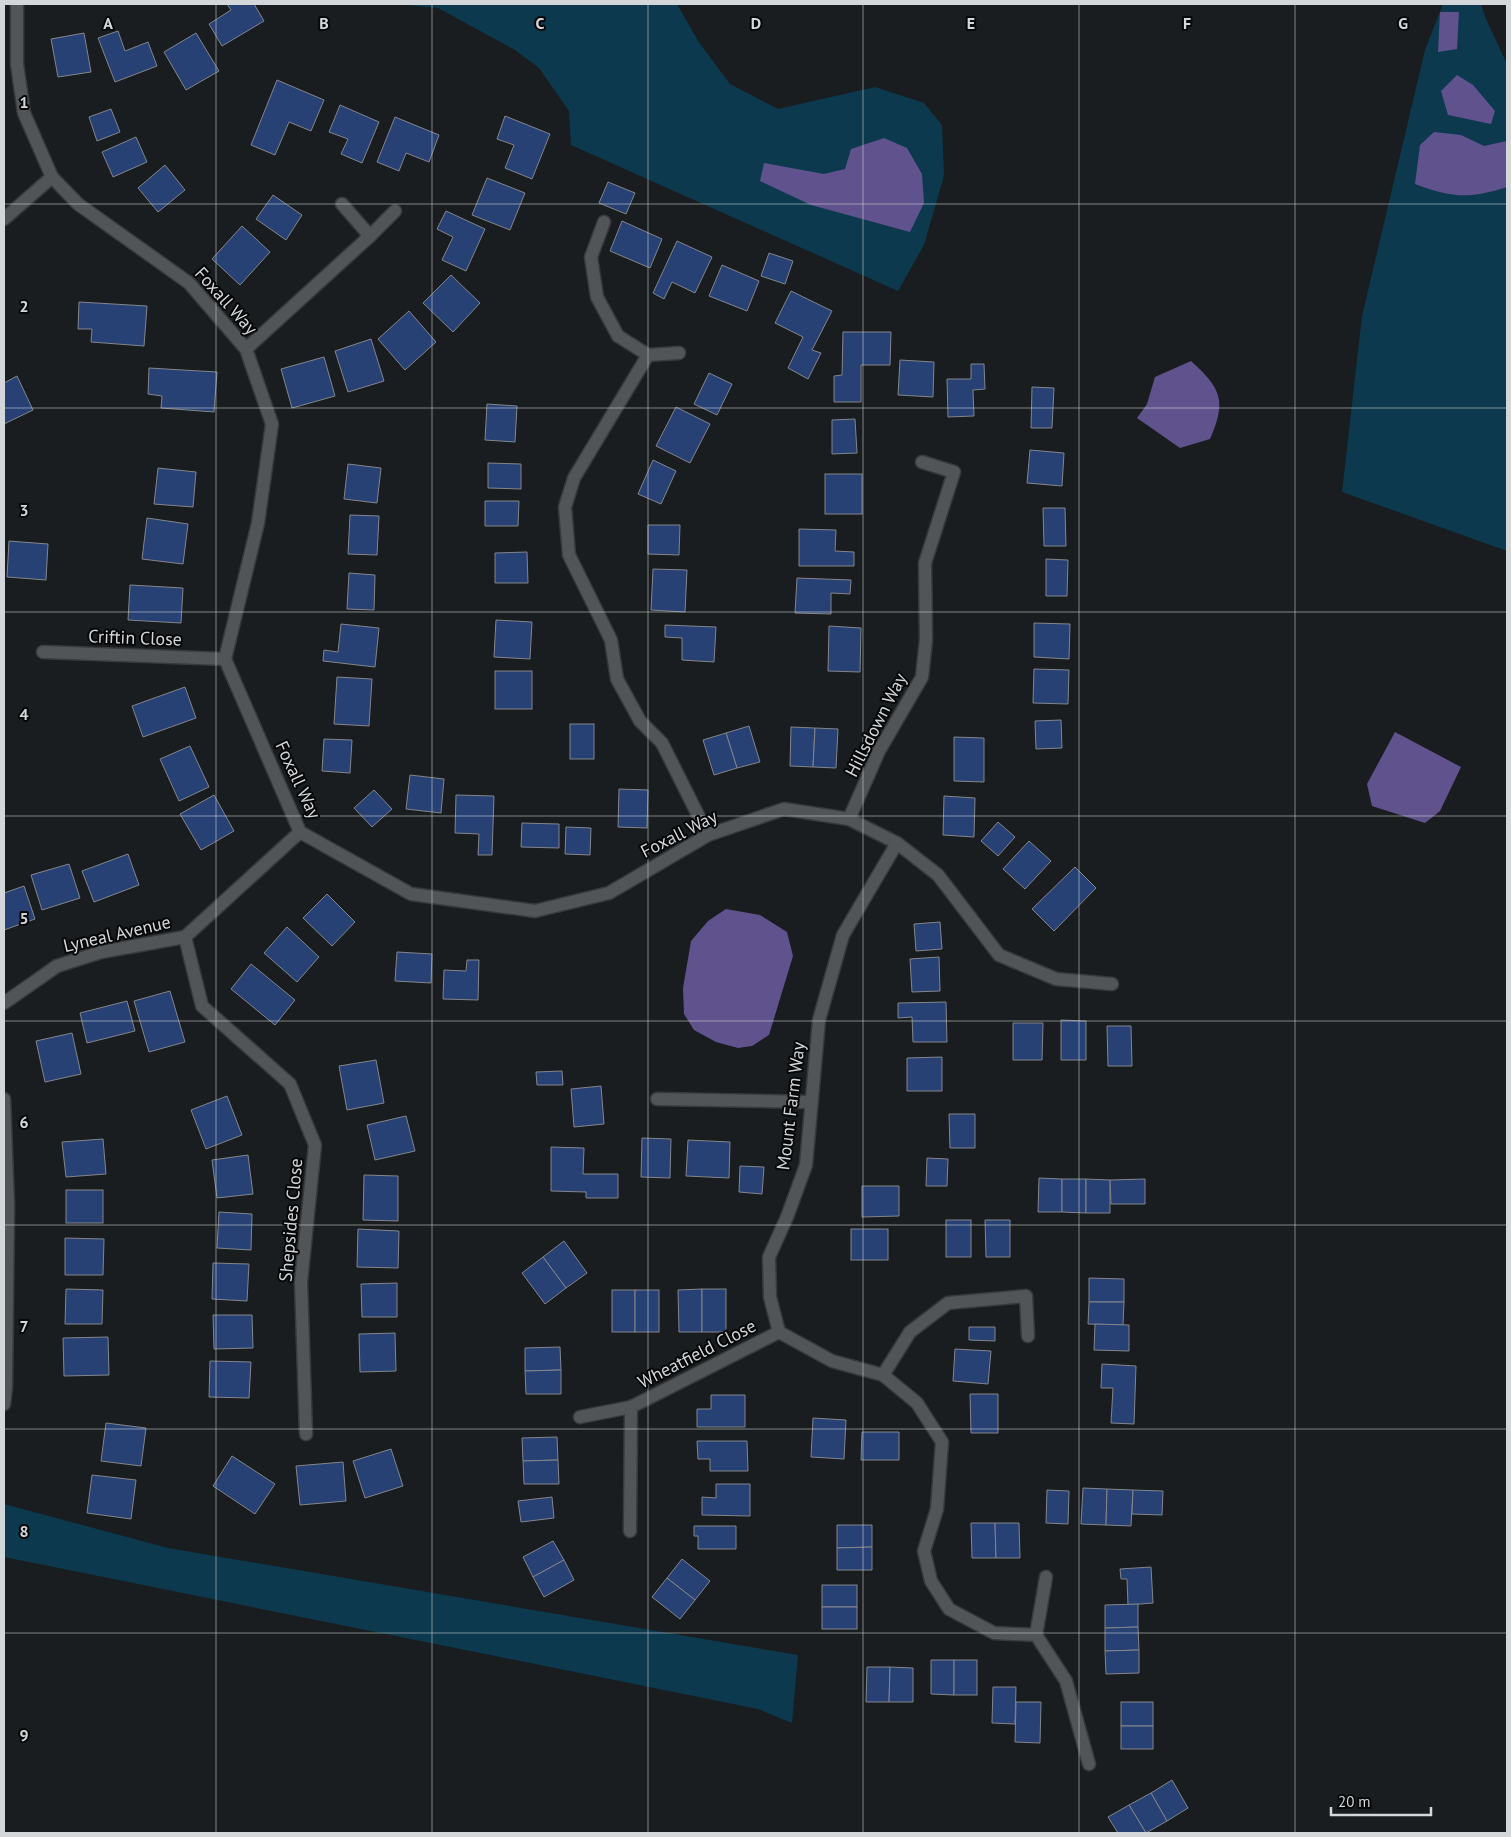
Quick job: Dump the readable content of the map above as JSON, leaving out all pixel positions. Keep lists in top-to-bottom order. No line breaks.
{"streets":{"street":["Foxall Way","Criftin Close","Hillsdown Way","Lyneal Avenue","Mount Farm Way","Shepsides Close","Wheatfield Close"]},"crossings":[["Foxall Way","Criftin Close"],["Foxall Way","Hillsdown Way"],["Foxall Way","Lyneal Avenue"],["Foxall Way","Mount Farm Way"],["Lyneal Avenue","Shepsides Close"],["Mount Farm Way","Wheatfield Close"]],"scale_bar":"20 m","grid":{"columns":["A","B","C","D","E","F","G"],"rows":["1","2","3","4","5","6","7","8","9"]}}
